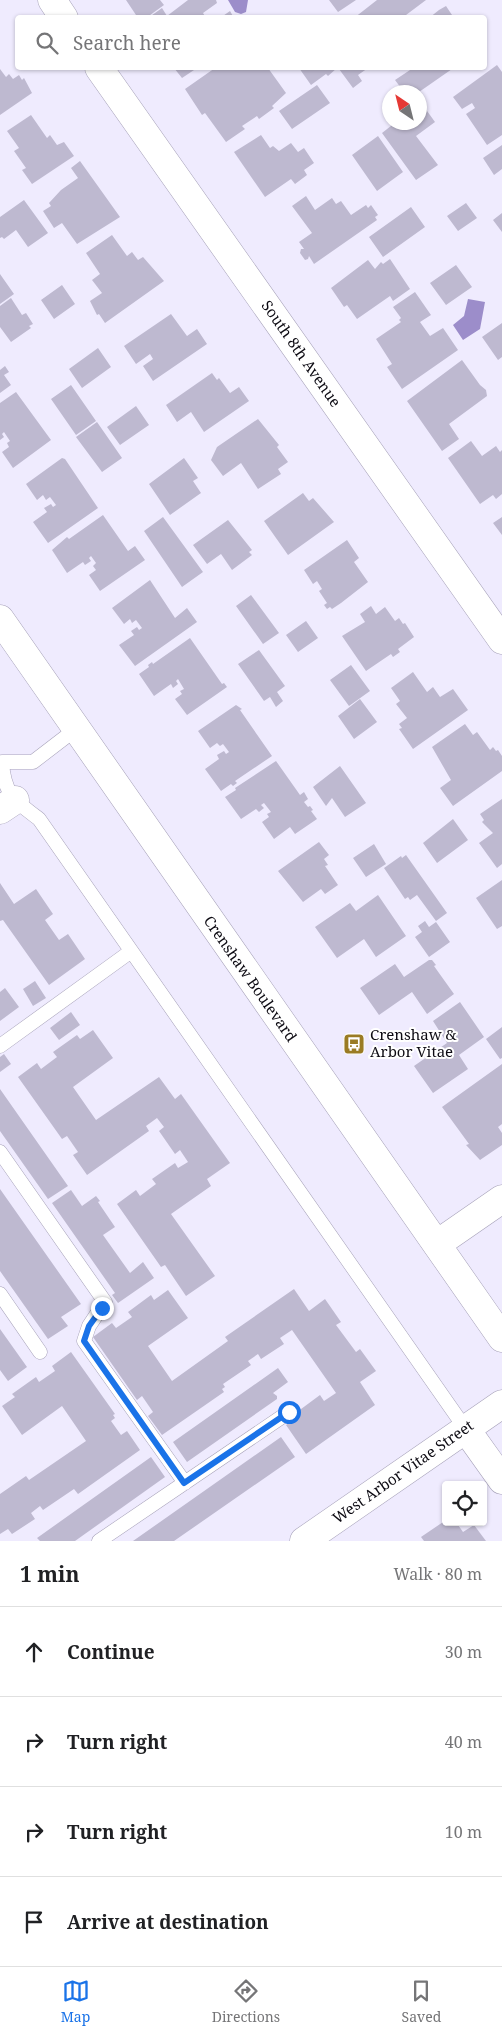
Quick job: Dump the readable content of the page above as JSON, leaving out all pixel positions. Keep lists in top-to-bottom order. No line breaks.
{"streets":{"street":["South 8th Avenue","Crenshaw Boulevard","West Arbor Vitae Street"]},"places":{"bus stop":["Crenshaw & Arbor Vitae"]},"north":"top left","page":{"search":"Search here","heading":["1 min","Walk · 80 m"],"list":[["Continue","30 m"],["Turn right","40 m"],["Turn right","10 m"],"Arrive at destination"],"nav":["Map","Directions","Saved"]}}
